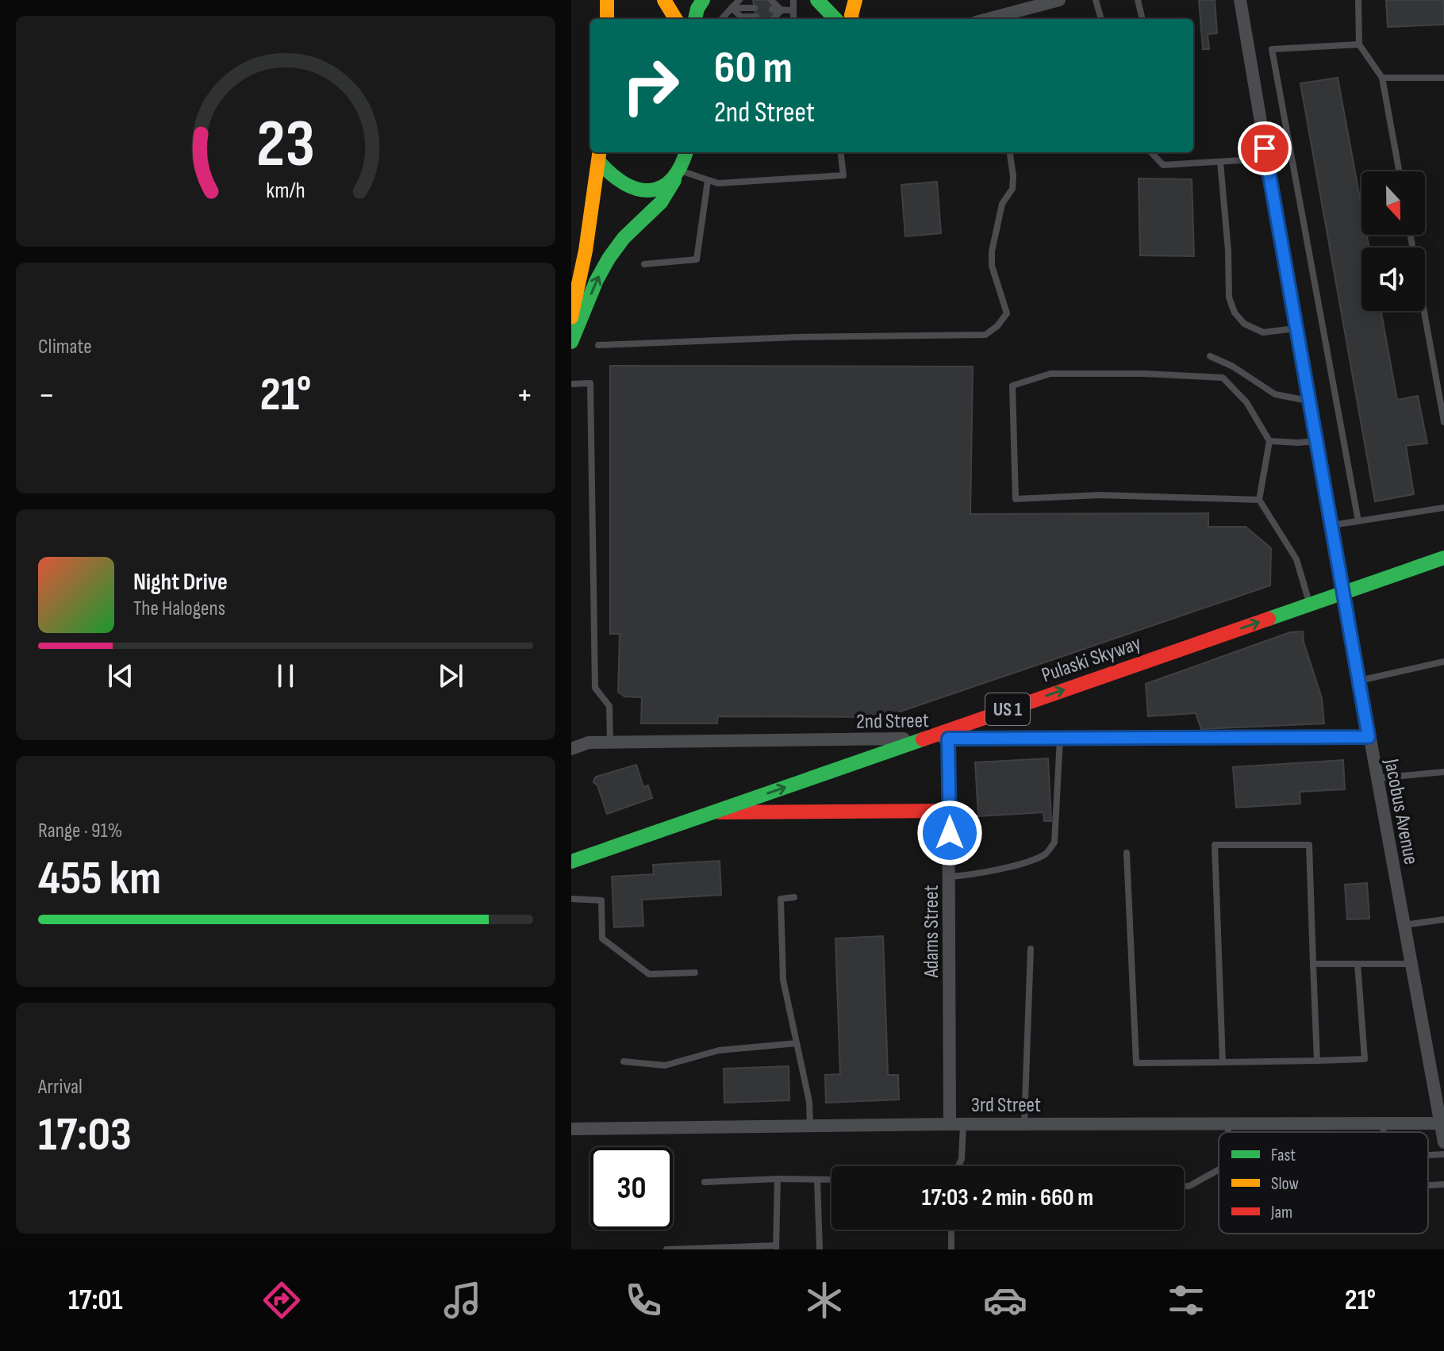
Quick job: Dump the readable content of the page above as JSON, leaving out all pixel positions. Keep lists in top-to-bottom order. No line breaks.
{"streets":{"main road":["Pulaski Skyway","US 1"],"street":["2nd Street","Jacobus Avenue","Adams Street","3rd Street"]},"crossings":[["2nd Street","Jacobus Avenue"],["2nd Street","Adams Street"],["Jacobus Avenue","3rd Street"],["Adams Street","3rd Street"]],"legend":["Fast","Slow","Jam"],"north":"bottom","page":{"turn":["60 m","2nd Street"],"tile":["Climate",["Range · 91%","455 km"],["Arrival","17:03"]],"heat":["−","21°","+"],"song":["Night Drive","The Halogens"],"limit":"30","trip":"17:03 · 2 min · 660 m","tabs":["17:01","21°"],"gauge":["23","km/h"]}}
